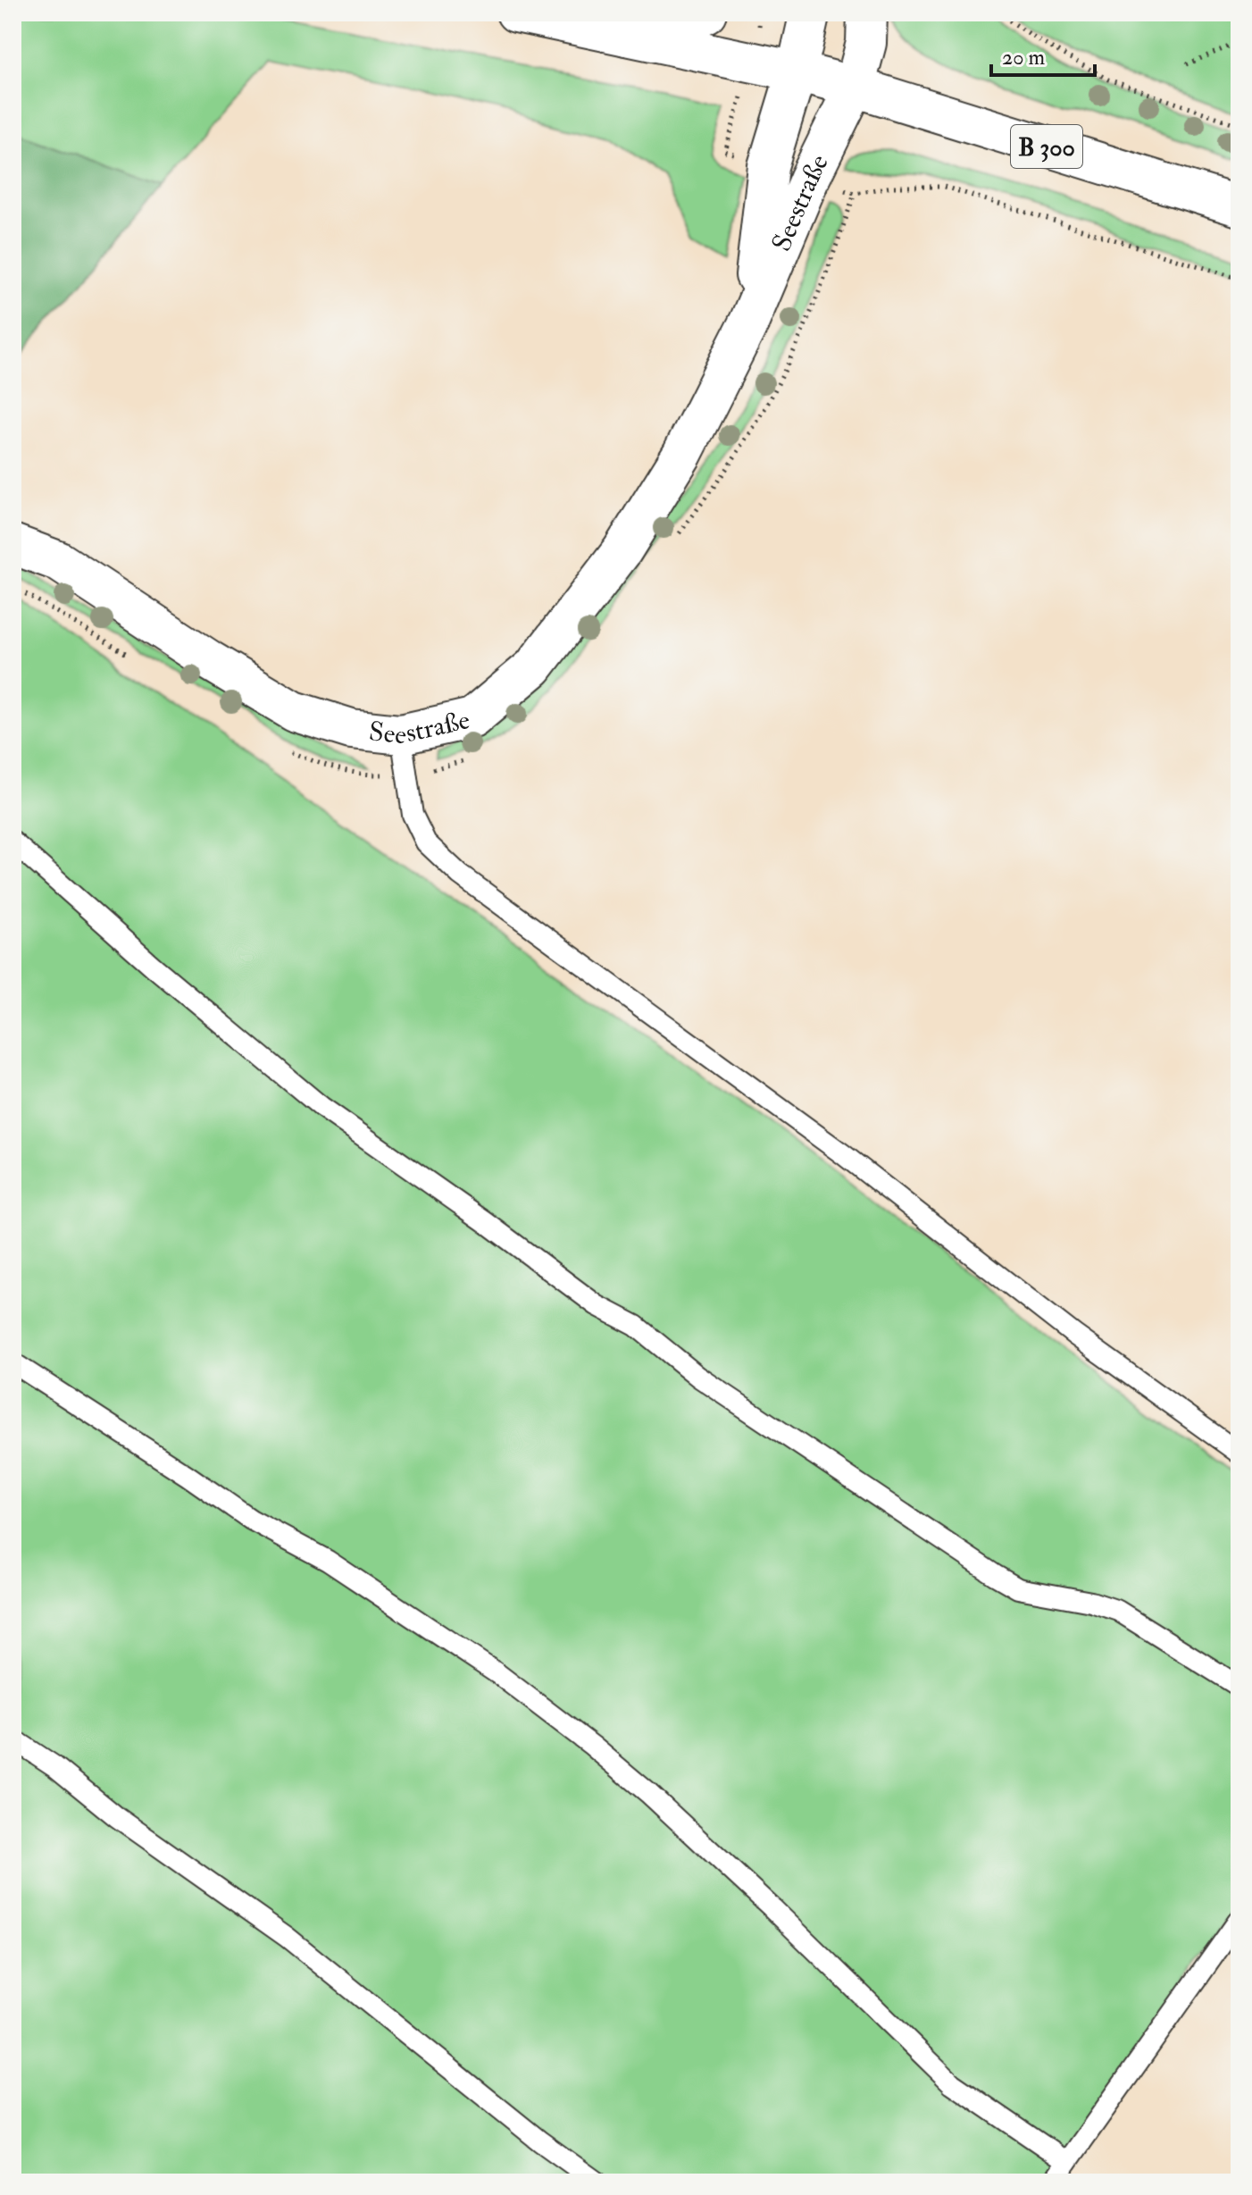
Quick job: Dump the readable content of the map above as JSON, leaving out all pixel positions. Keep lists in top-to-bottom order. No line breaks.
{"streets":{"street":["B 300","Seestraße"]},"crossings":[["B 300","Seestraße"]],"scale_bar":"20 m"}
